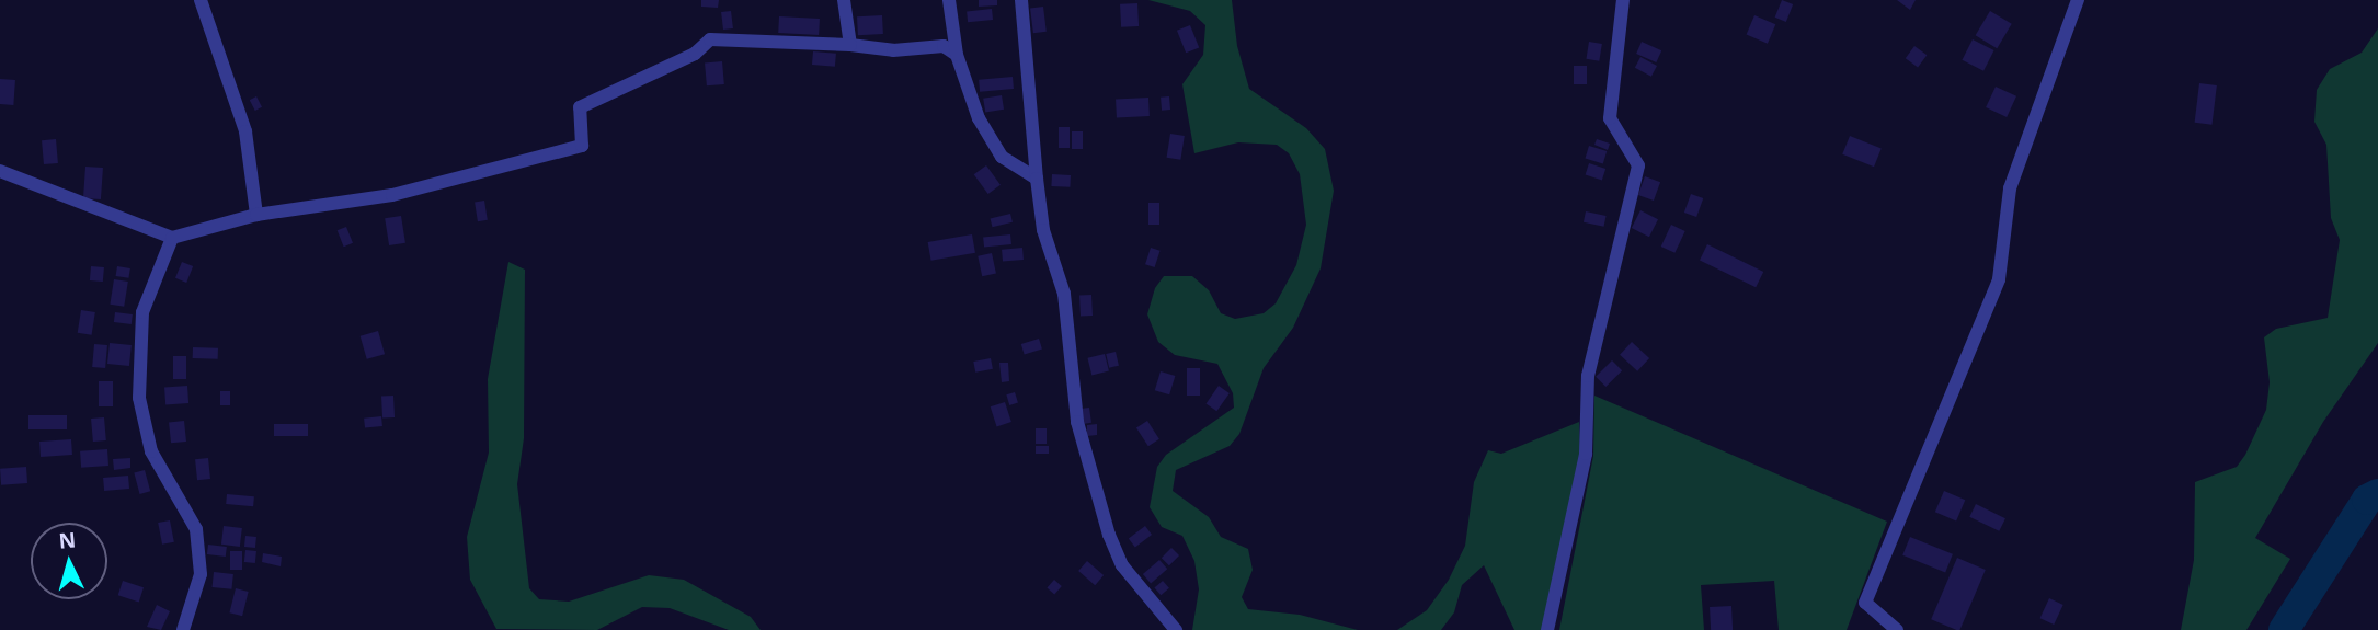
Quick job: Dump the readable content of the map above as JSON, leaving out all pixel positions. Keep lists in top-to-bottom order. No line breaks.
{"north":"top"}
